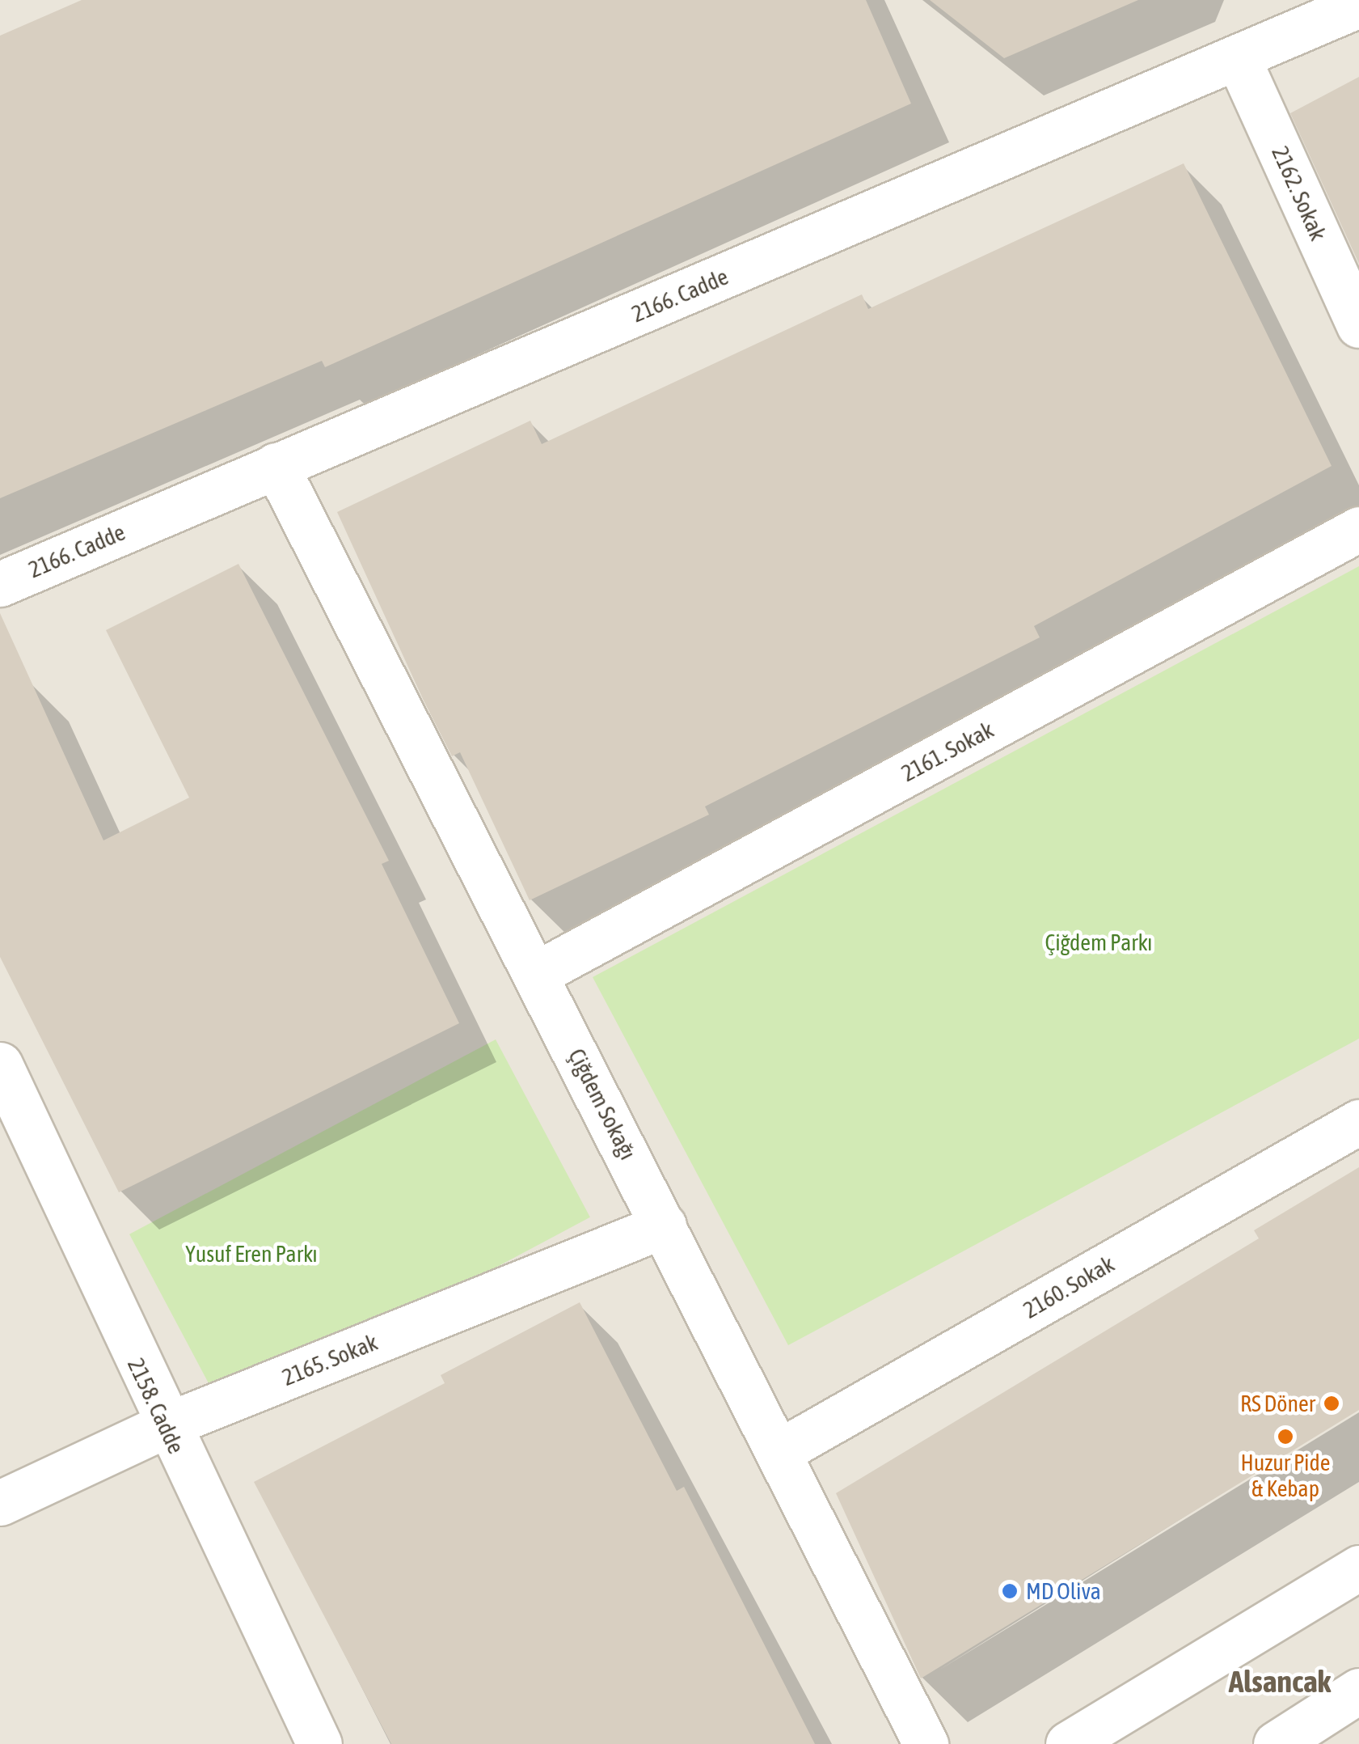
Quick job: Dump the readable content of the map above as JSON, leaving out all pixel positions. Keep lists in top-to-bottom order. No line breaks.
{"streets":{"street":["2162. Sokak","2166. Cadde","2161. Sokak","Çiğdem Sokağı","2160. Sokak","2165. Sokak","2158. Cadde"]},"crossings":[["2162. Sokak","2166. Cadde"],["2166. Cadde","Çiğdem Sokağı"],["2161. Sokak","Çiğdem Sokağı"],["Çiğdem Sokağı","2160. Sokak"],["Çiğdem Sokağı","2165. Sokak"],["2165. Sokak","2158. Cadde"]],"districts":["Alsancak"],"parks":["Çiğdem Parkı","Yusuf Eren Parkı"],"places":["RS Döner","Huzur Pide & Kebap","MD Oliva"]}
